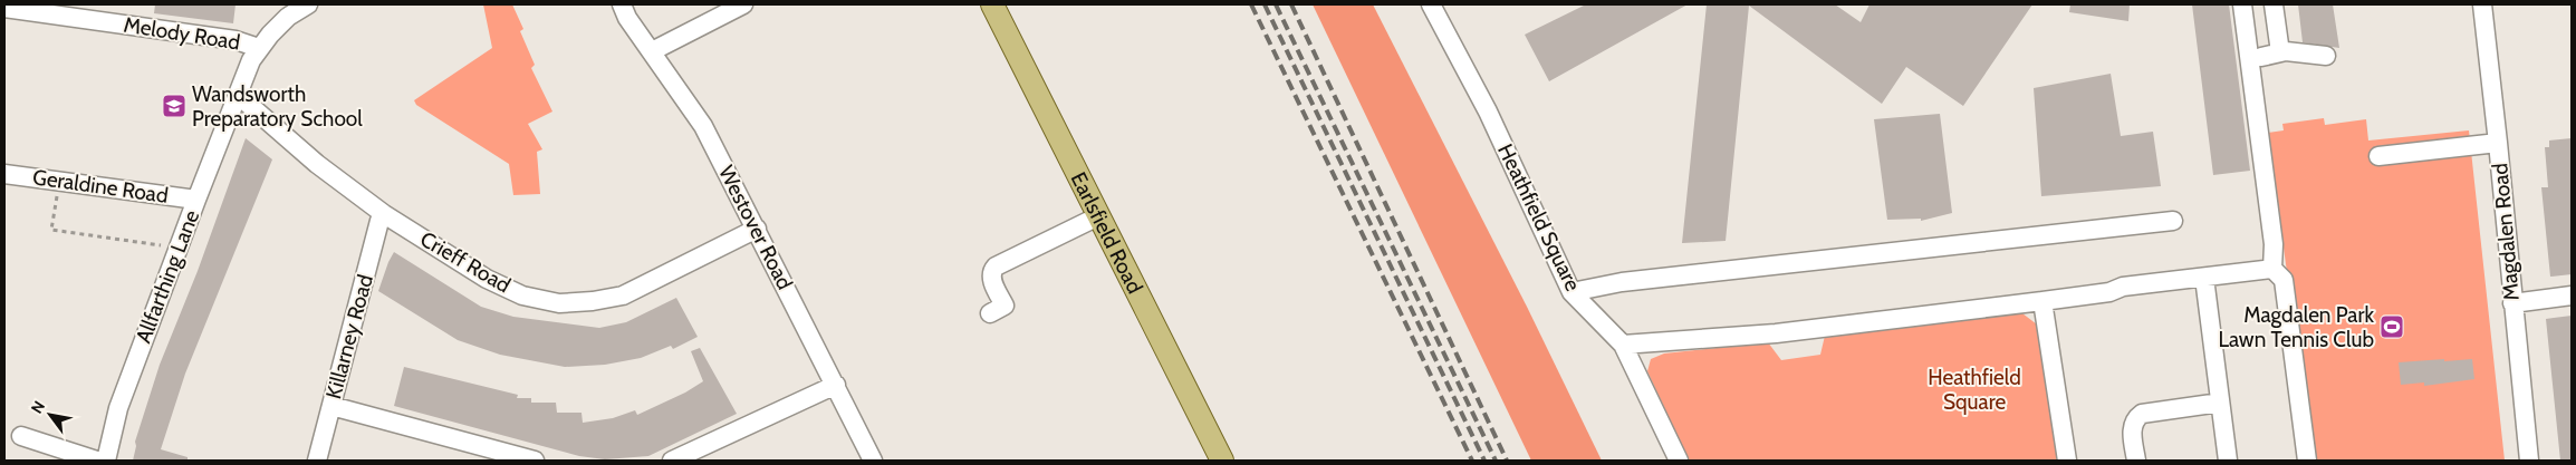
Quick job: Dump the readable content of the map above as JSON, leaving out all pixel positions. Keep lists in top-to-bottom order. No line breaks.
{"streets":{"main road":["Earlsfield Road"],"street":["Melody Road","Geraldine Road","Heathfield Square","Westover Road","Magdalen Road","Crieff Road","Allfarthing Lane","Killarney Road"]},"crossings":[["Melody Road","Allfarthing Lane"],["Geraldine Road","Allfarthing Lane"],["Westover Road","Crieff Road"],["Crieff Road","Allfarthing Lane"],["Crieff Road","Killarney Road"]],"parks":["Heathfield Square"],"places":{"school or university":["Wandsworth Preparatory School"],"sports":["Magdalen Park Lawn Tennis Club"]},"north":"top left"}
